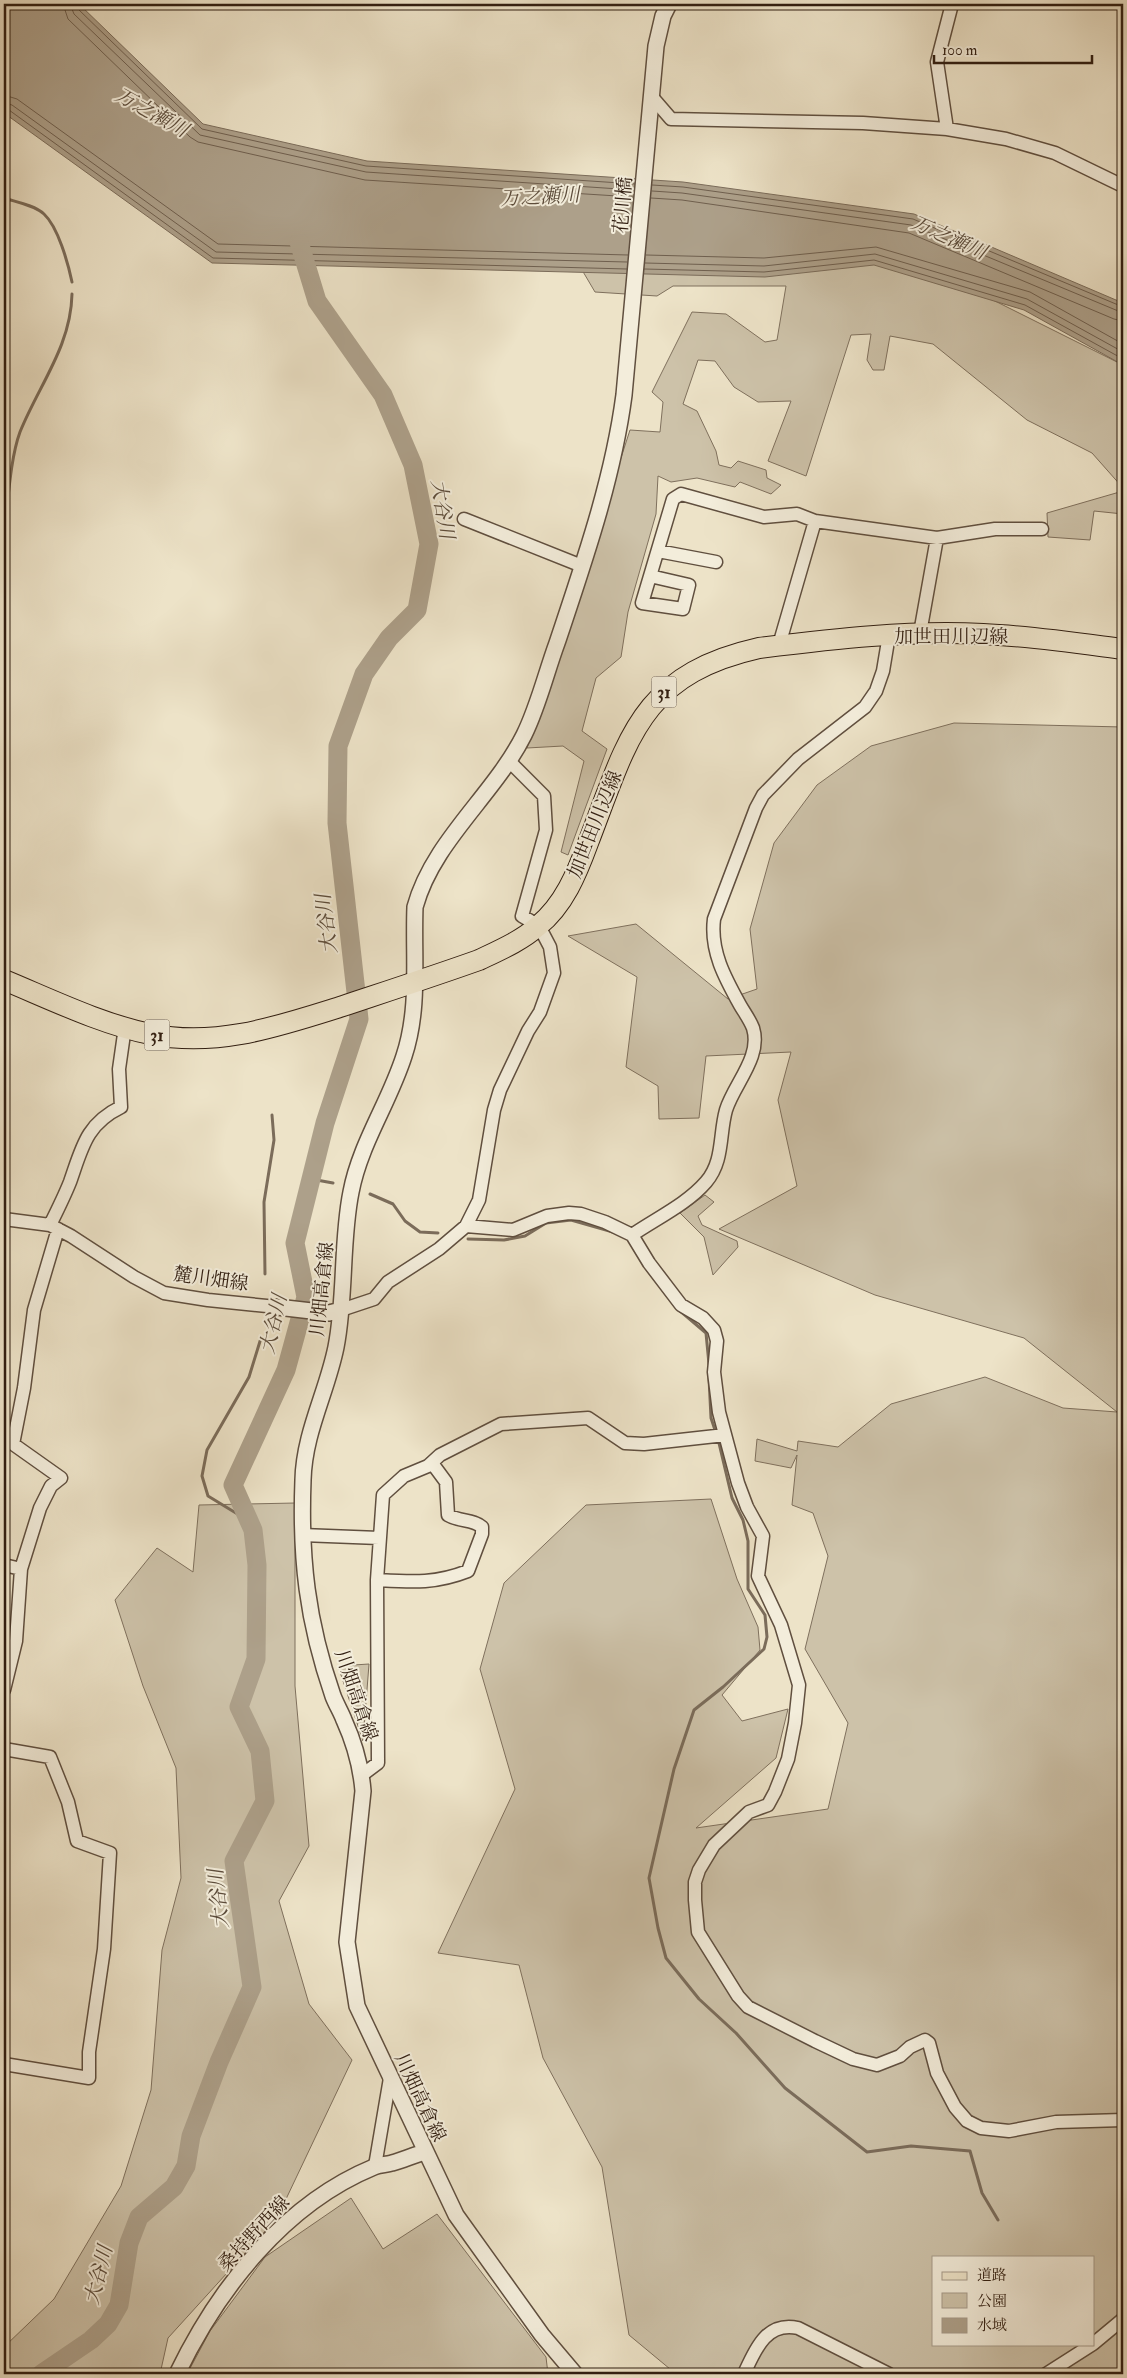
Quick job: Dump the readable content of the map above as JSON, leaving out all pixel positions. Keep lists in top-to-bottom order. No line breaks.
{"streets":{"main road":["加世田川辺線","31"],"street":["花川橋","麓川畑線","川畑高倉線","桑持野西線"]},"crossings":[["花川橋","川畑高倉線"],["加世田川辺線","川畑高倉線"],["麓川畑線","川畑高倉線"],["川畑高倉線","桑持野西線"]],"water":["万之瀬川","大谷川"],"legend":["道路","公園","水域"],"scale_bar":"100 m"}
